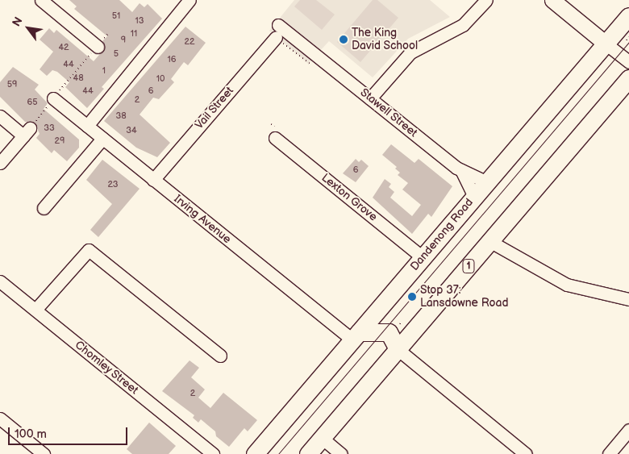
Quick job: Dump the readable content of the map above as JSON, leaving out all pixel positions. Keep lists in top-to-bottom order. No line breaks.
{"streets":{"highway":["Dandenong Road","1"],"street":["Vail Street","Stawell Street","Lexton Grove","Irving Avenue","Chomley Street"]},"crossings":[["Vail Street","Irving Avenue"],["Stawell Street","Dandenong Road"],["Lexton Grove","Dandenong Road"],["Irving Avenue","Dandenong Road"]],"places":["The King David School","Stop 37: Lansdowne Road"],"house_numbers":["51","13","11","9","22","42","5","16","44","1","48","10","59","44","6","2","65","38","33","34","29","6","23","2"],"scale_bar":"100 m","north":"top left"}
